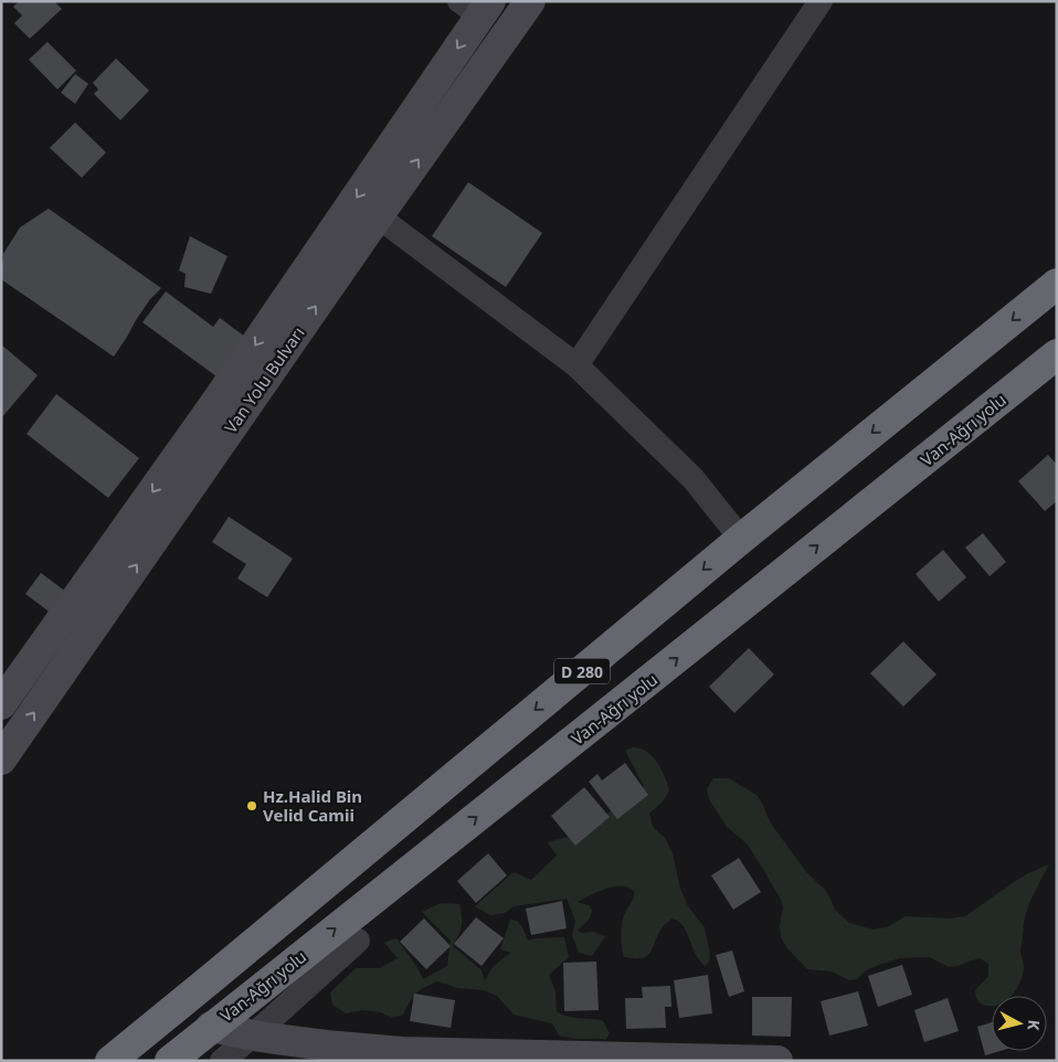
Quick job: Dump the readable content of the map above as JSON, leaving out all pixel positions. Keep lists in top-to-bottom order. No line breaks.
{"streets":{"highway":["Van-Ağrı yolu","D 280"],"main road":["Van Yolu Bulvarı"]},"places":["Hz.Halid Bin Velid Camii"],"north":"right"}
